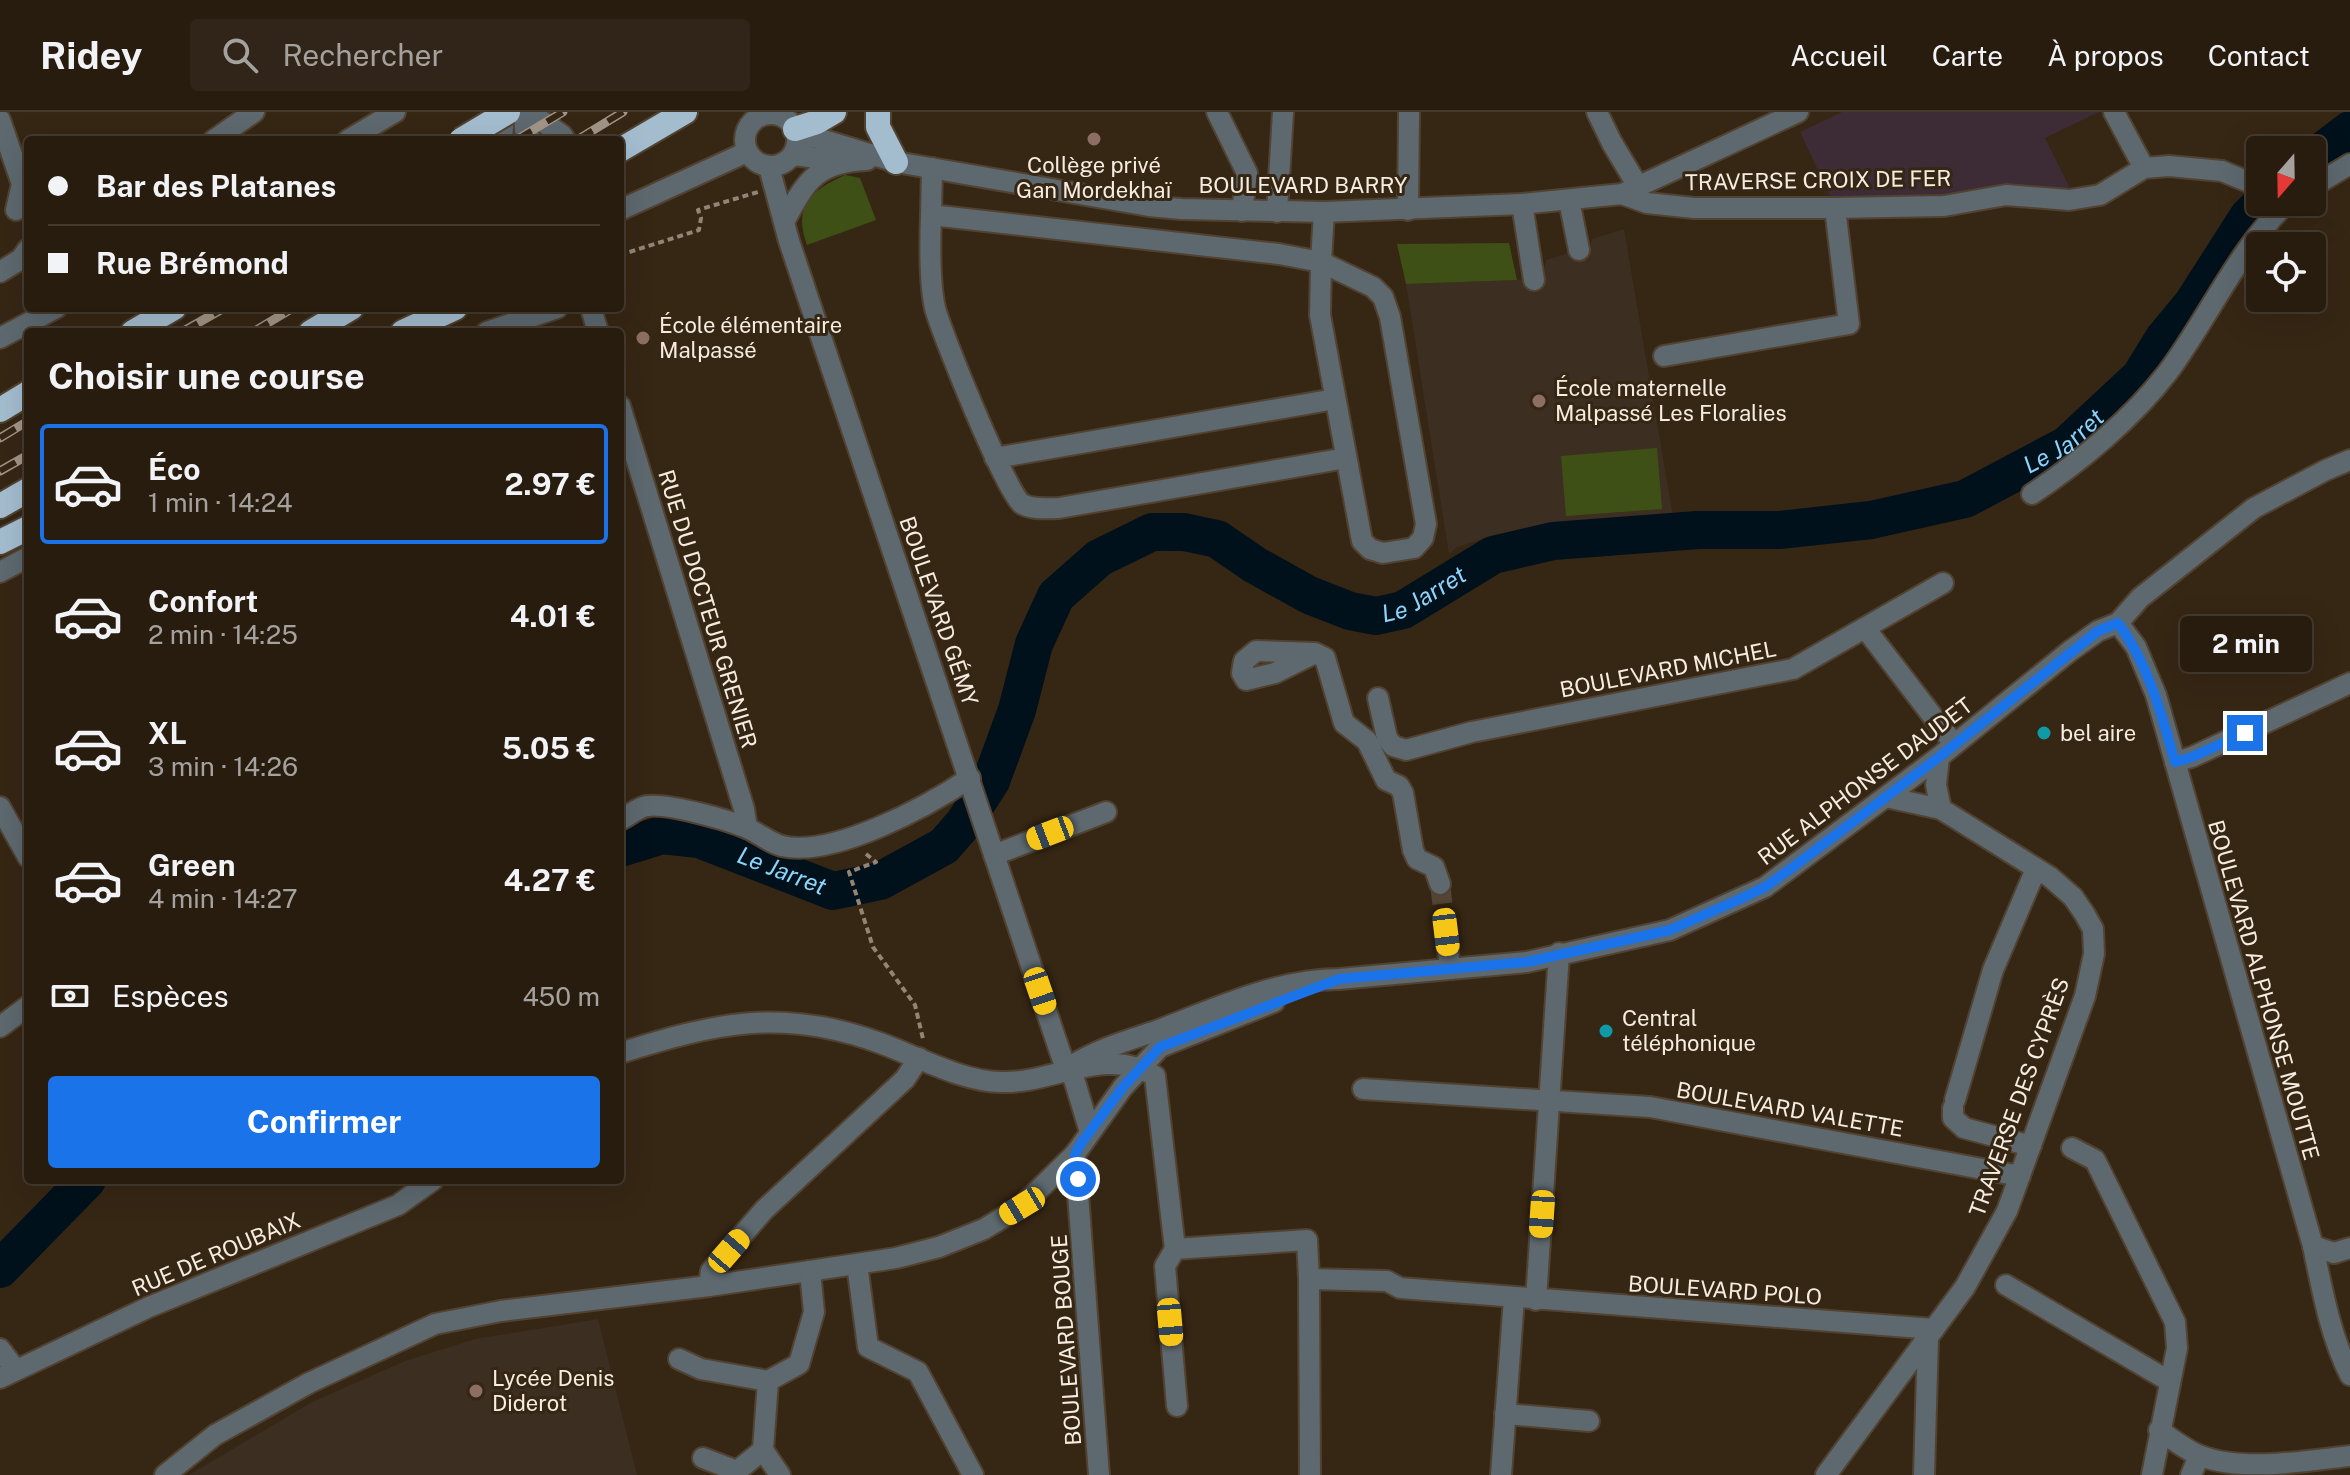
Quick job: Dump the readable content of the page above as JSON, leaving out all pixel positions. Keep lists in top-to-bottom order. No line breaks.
{"streets":{"street":["TRAVERSE CROIX DE FER","BOULEVARD BARRY","RUE DU DOCTEUR GRENIER","BOULEVARD GÉMY","BOULEVARD MICHEL","RUE ALPHONSE DAUDET","BOULEVARD ALPHONSE MOUTTE","TRAVERSE DES CYPRÈS","BOULEVARD VALETTE","RUE DE ROUBAIX","BOULEVARD POLO","BOULEVARD BOUGE"]},"crossings":[["TRAVERSE CROIX DE FER","BOULEVARD BARRY"],["BOULEVARD BARRY","BOULEVARD GÉMY"],["BOULEVARD GÉMY","RUE ALPHONSE DAUDET"],["RUE ALPHONSE DAUDET","BOULEVARD ALPHONSE MOUTTE"],["RUE ALPHONSE DAUDET","TRAVERSE DES CYPRÈS"],["RUE ALPHONSE DAUDET","BOULEVARD BOUGE"],["TRAVERSE DES CYPRÈS","BOULEVARD VALETTE"],["TRAVERSE DES CYPRÈS","BOULEVARD POLO"]],"water":["Le Jarret"],"places":["Collège privé Gan Mordekhaï","École élémentaire Malpassé","École maternelle Malpassé Les Floralies","bel aire","Central téléphonique","Lycée Denis Diderot"],"north":"bottom","page":{"header":"Ridey","search":"Rechercher","nav":["Accueil","Carte","À propos","Contact"],"banner":["Bar des Platanes","Rue Brémond"],"heading":"Choisir une course","list":[{"name":"Éco","note":"1 min · 14:24","value":"2.97 €"},{"name":"Confort","note":"2 min · 14:25","value":"4.01 €"},{"name":"XL","note":"3 min · 14:26","value":"5.05 €"},{"name":"Green","note":"4 min · 14:27","value":"4.27 €"}],"bubble":"2 min","pay":["Espèces","450 m"],"buttons":"Confirmer"}}
